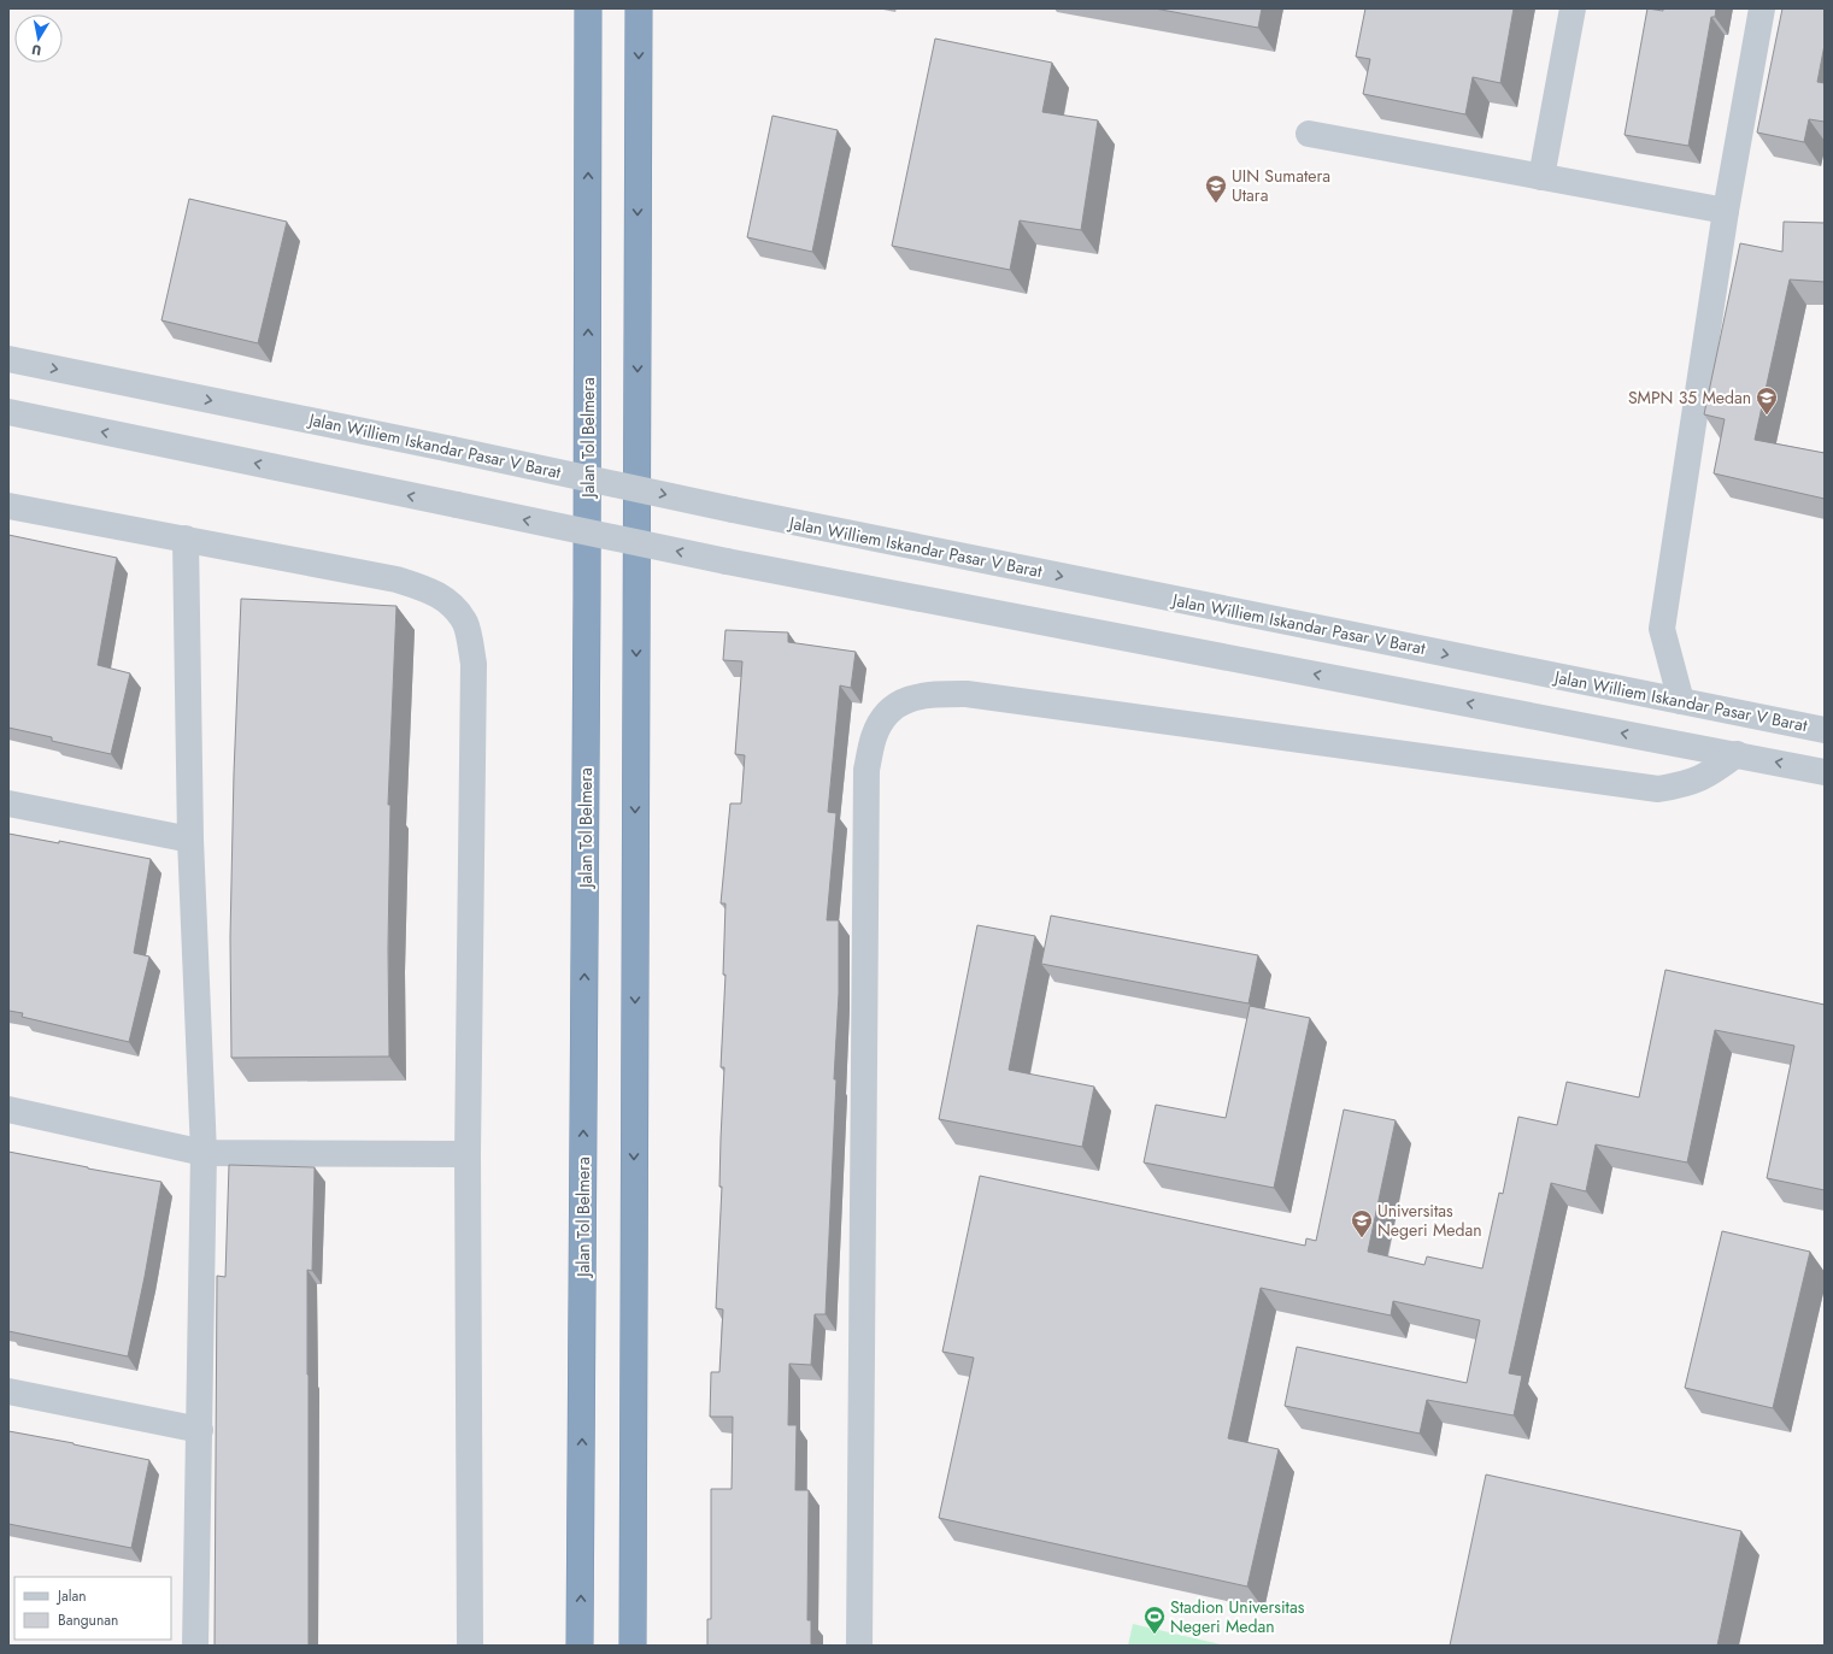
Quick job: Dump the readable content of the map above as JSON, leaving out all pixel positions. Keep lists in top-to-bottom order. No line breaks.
{"streets":{"highway":["Jalan Tol Belmera"],"street":["Jalan Williem Iskandar Pasar V Barat"]},"places":{"school or university":["UIN Sumatera Utara","SMPN 35 Medan","Universitas Negeri Medan"],"sports":["Stadion Universitas Negeri Medan"]},"legend":["Jalan","Bangunan"],"north":"bottom"}
